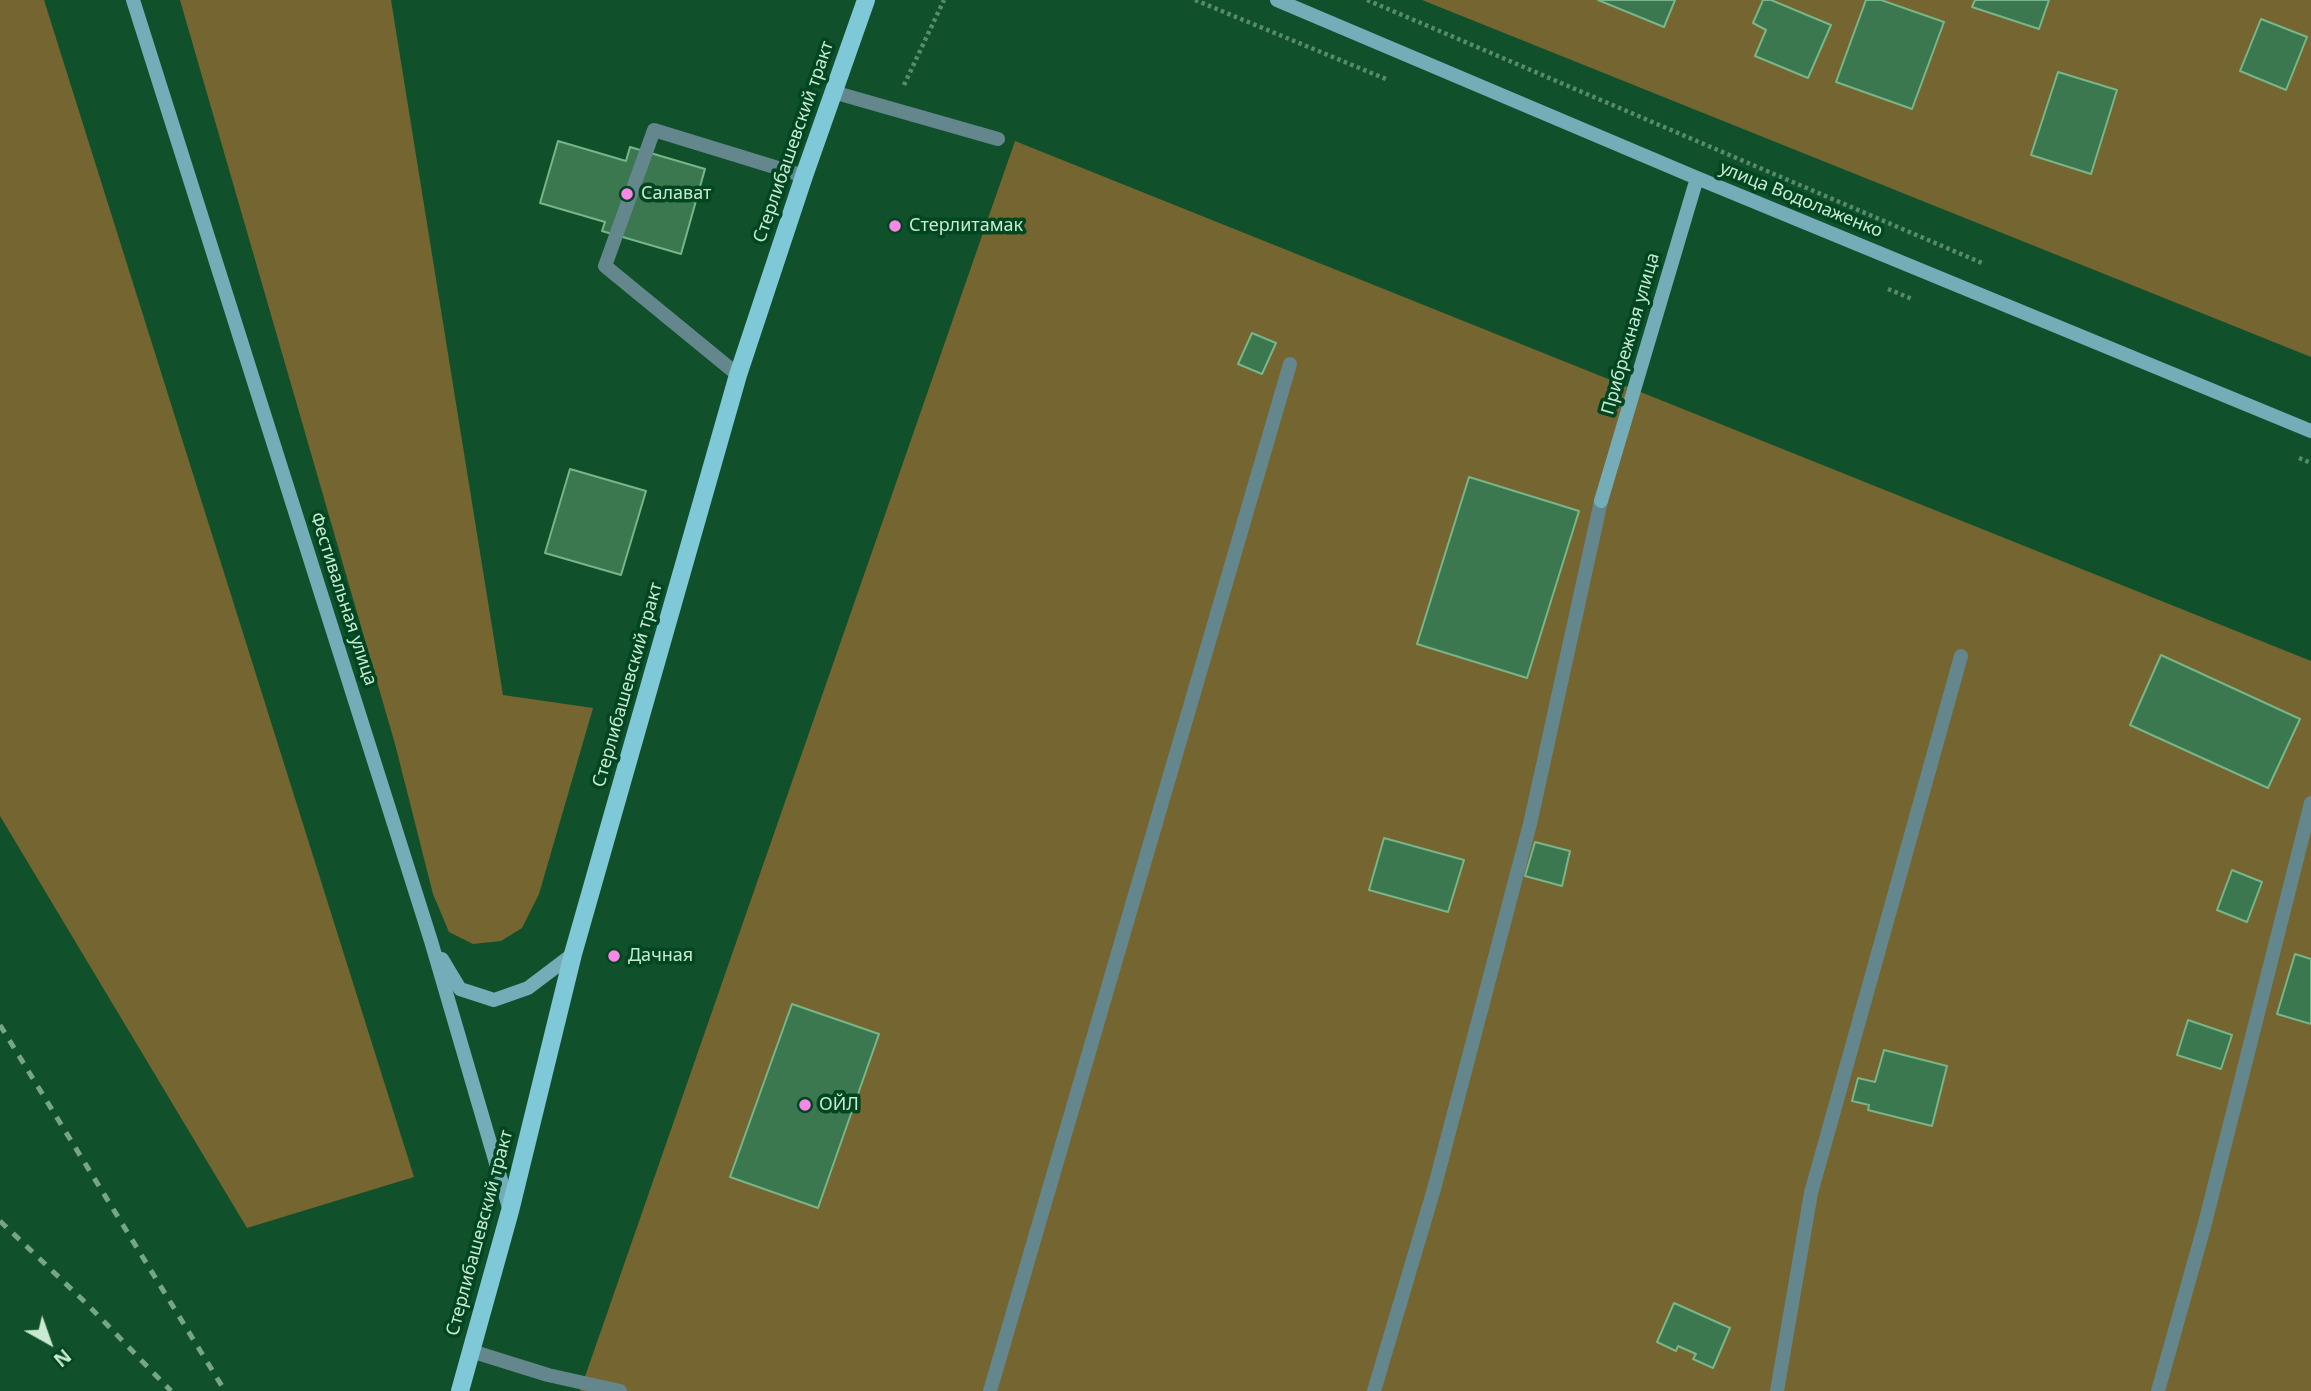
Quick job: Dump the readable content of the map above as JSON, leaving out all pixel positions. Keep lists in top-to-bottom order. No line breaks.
{"streets":{"main road":["Стерлибашевский тракт"],"street":["улица Водолаженко","Прибрежная улица","Фестивальная улица"]},"crossings":[["Стерлибашевский тракт","Фестивальная улица"],["улица Водолаженко","Прибрежная улица"]],"places":["Салават","Стерлитамак","Дачная","ОЙЛ"],"north":"bottom right"}
